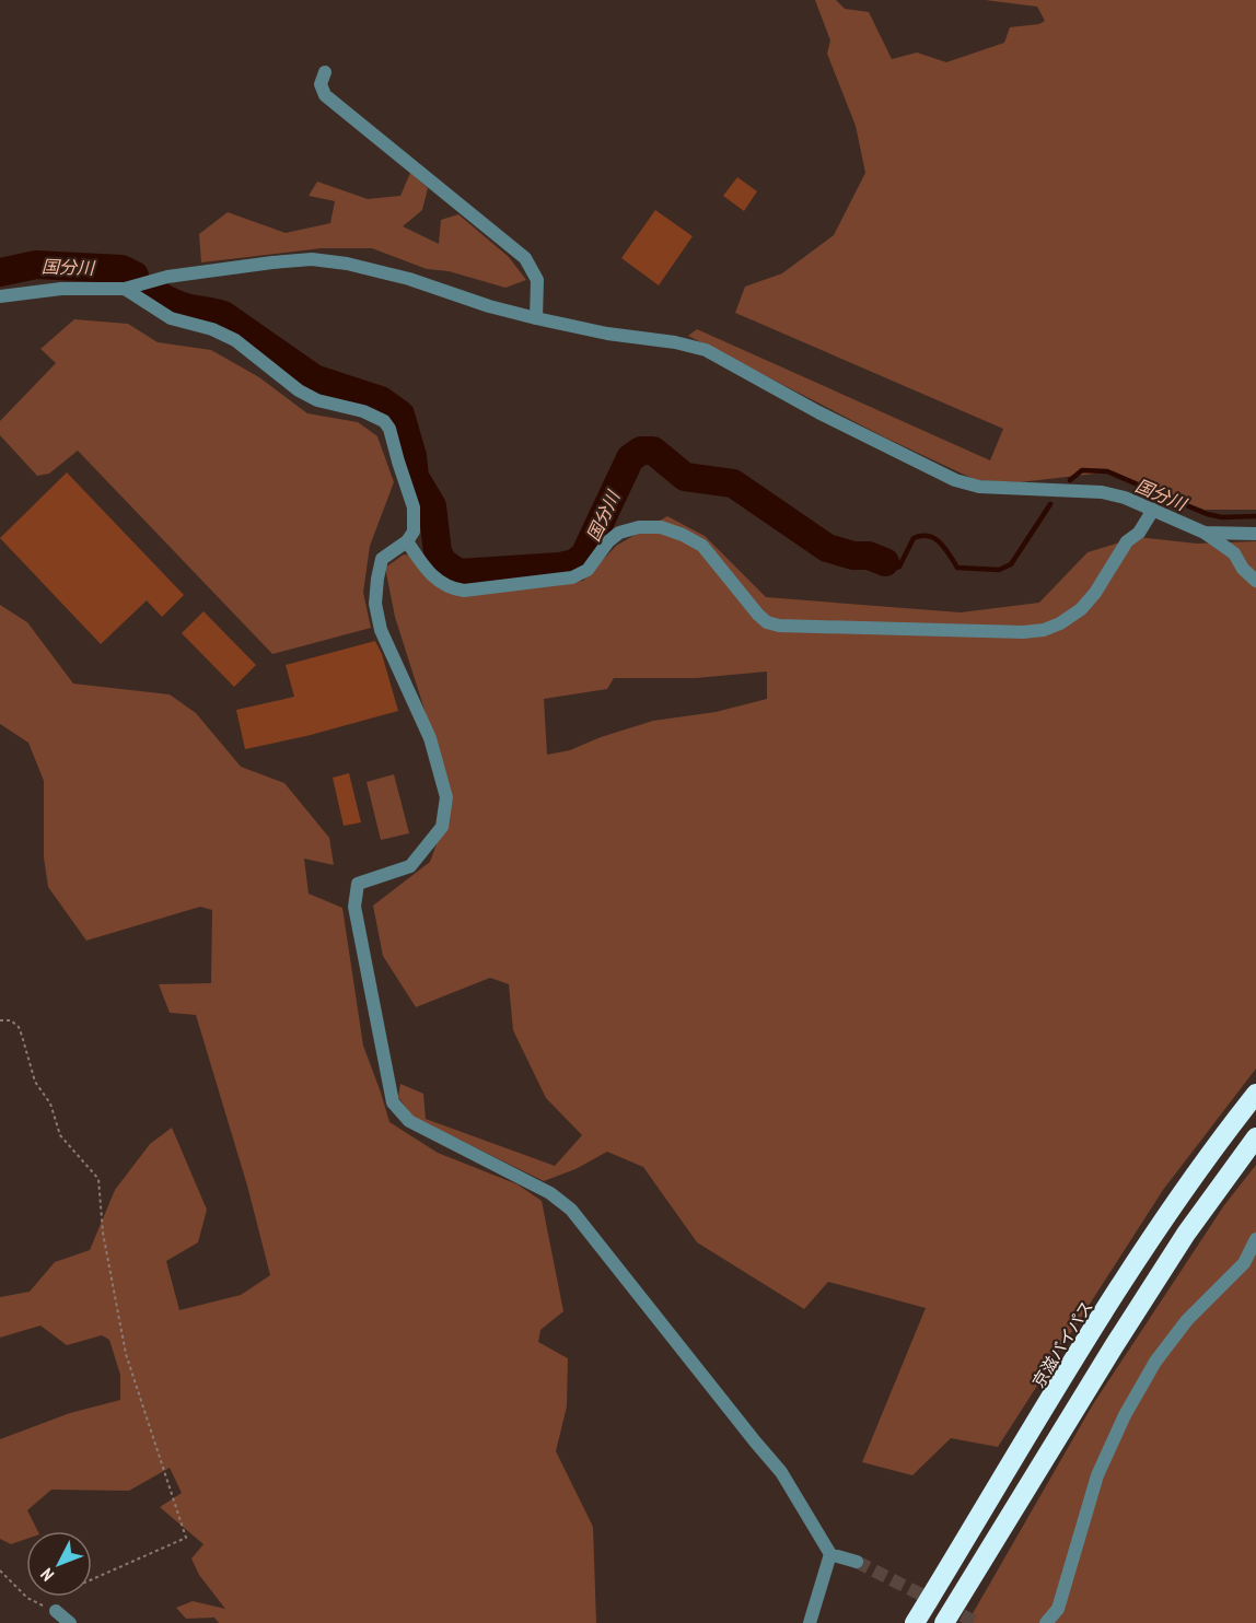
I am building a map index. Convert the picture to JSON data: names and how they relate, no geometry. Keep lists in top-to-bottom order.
{
  "streets": {
    "highway": ["京滋バイパス"]
  },
  "water": ["国分川"],
  "north": "bottom left"
}
